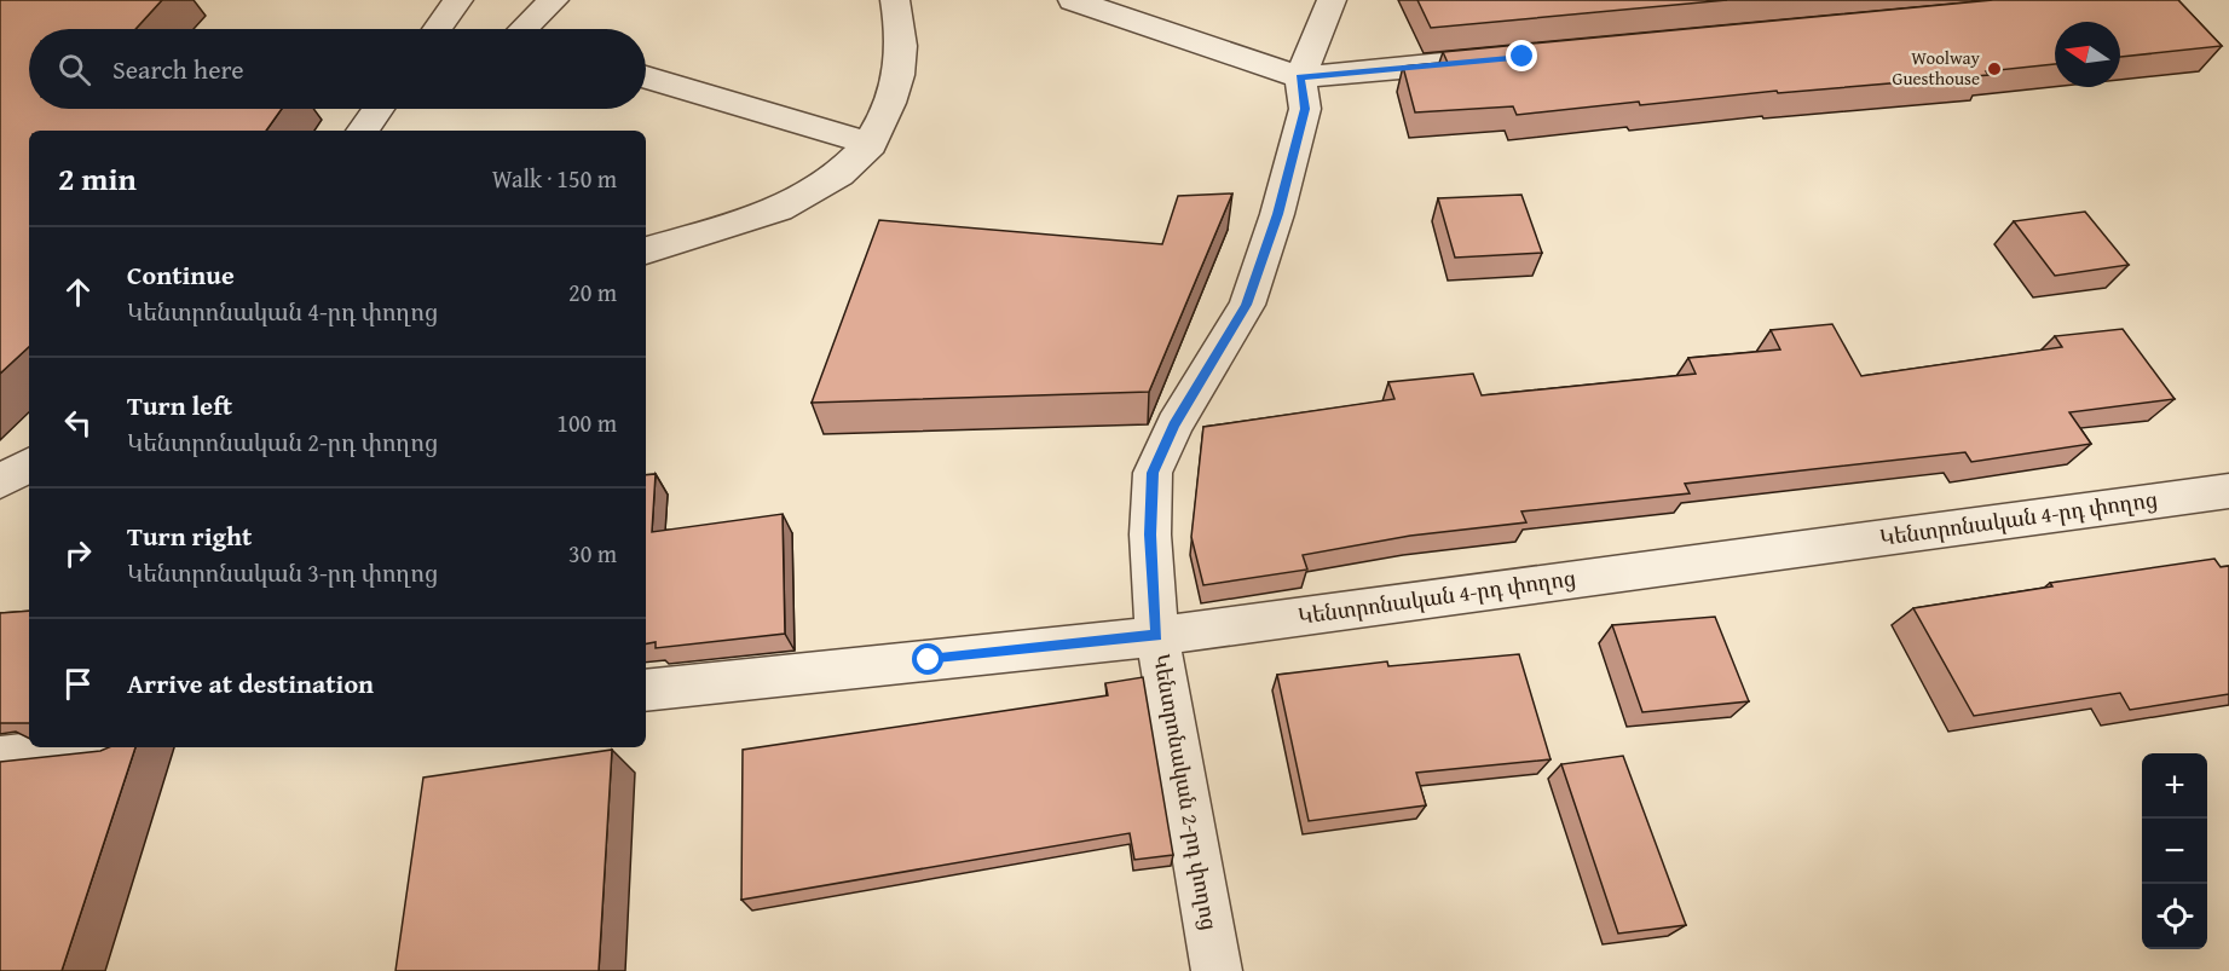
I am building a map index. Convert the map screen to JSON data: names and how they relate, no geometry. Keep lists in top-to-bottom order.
{
  "streets": {
    "street": ["Կենտրոնական 4-րդ փողոց", "Կենտրոնական 2-րդ փողոց"]
  },
  "crossings": [
    ["Կենտրոնական 4-րդ փողոց", "Կենտրոնական 2-րդ փողոց"]
  ],
  "places": ["Woolway Guesthouse"],
  "north": "left",
  "page": {
    "search": "Search here",
    "heading": ["2 min", "Walk · 150 m"],
    "list": [
      ["Continue", "Կենտրոնական 4-րդ փողոց", "20 m"],
      ["Turn left", "Կենտրոնական 2-րդ փողոց", "100 m"],
      ["Turn right", "Կենտրոնական 3-րդ փողոց", "30 m"],
      "Arrive at destination"
    ],
    "map_buttons": ["+", "−"]
  }
}
